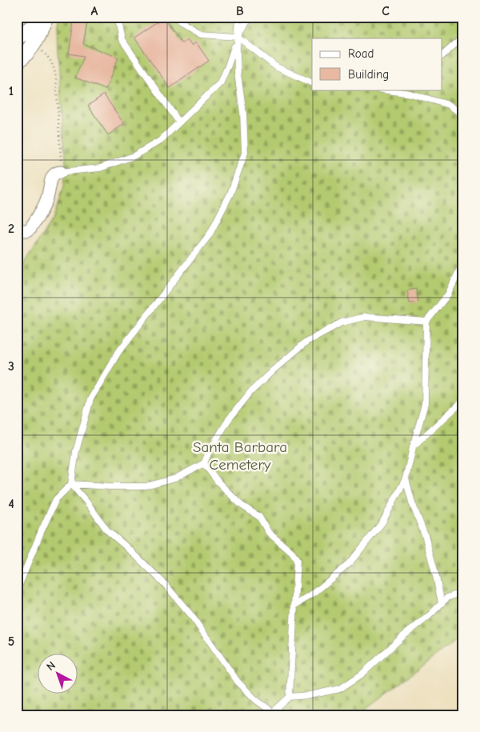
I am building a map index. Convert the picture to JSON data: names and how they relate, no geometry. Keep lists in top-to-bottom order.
{
  "parks": ["Santa Barbara Cemetery"],
  "legend": ["Road", "Building"],
  "north": "top left",
  "grid": {
    "columns": ["A", "B", "C"],
    "rows": [
      "1",
      "2",
      "3",
      "4",
      "5"
    ]
  }
}
